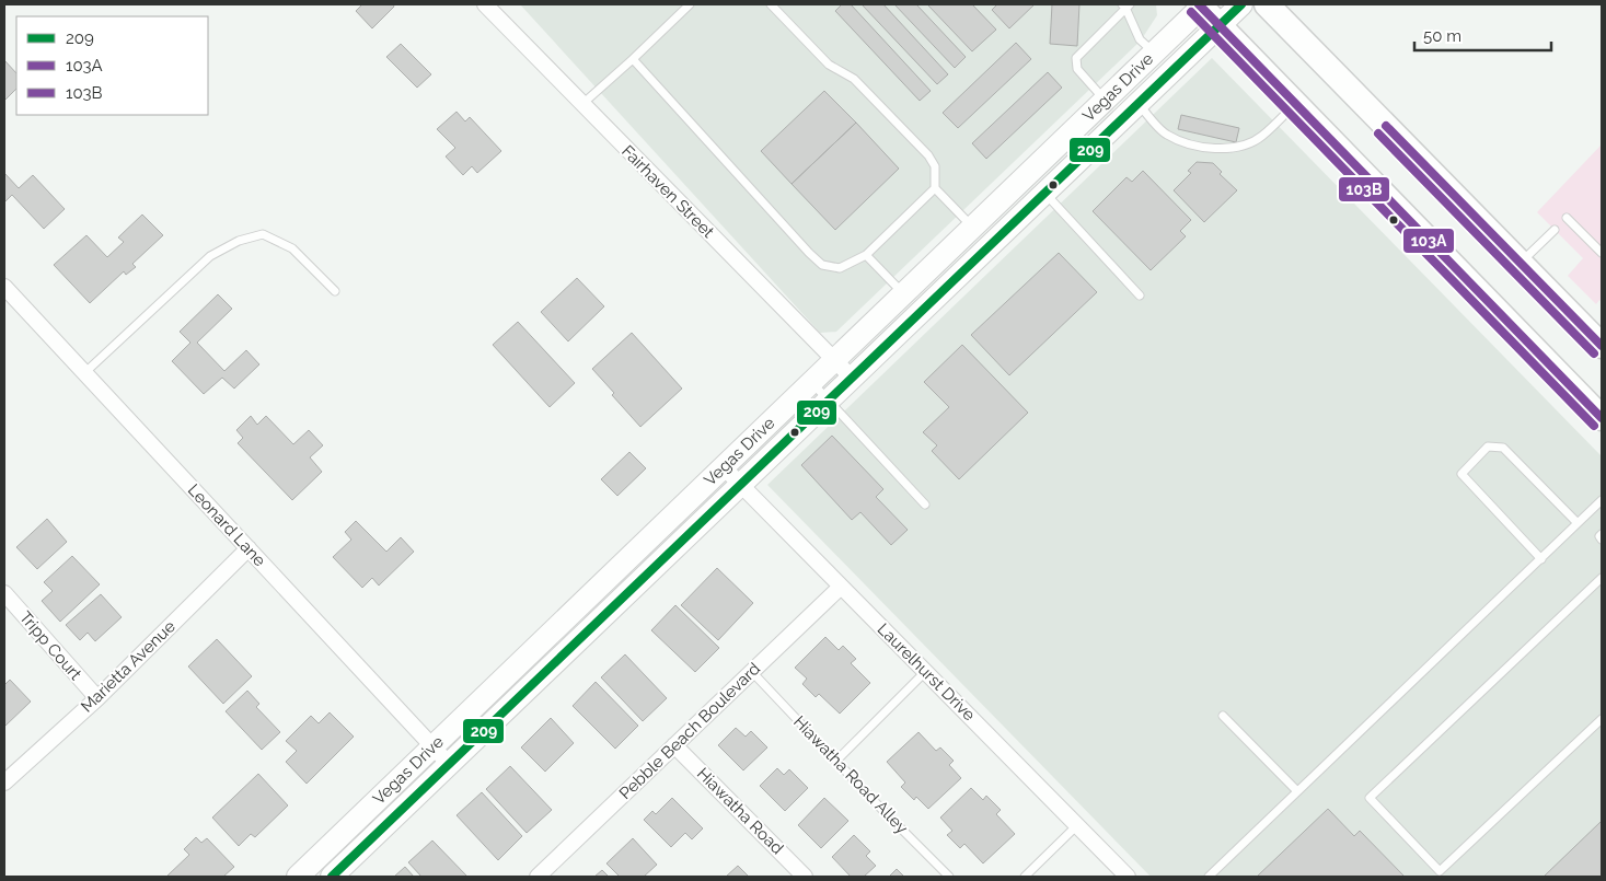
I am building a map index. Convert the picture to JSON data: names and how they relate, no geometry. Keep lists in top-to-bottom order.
{
  "streets": {
    "main road": ["Vegas Drive"],
    "street": [
      "Fairhaven Street",
      "Leonard Lane",
      "Tripp Court",
      "Marietta Avenue",
      "Laurelhurst Drive",
      "Pebble Beach Boulevard",
      "Hiawatha Road"
    ],
    "lane": ["Hiawatha Road Alley"]
  },
  "crossings": [
    ["Vegas Drive", "Fairhaven Street"],
    ["Vegas Drive", "Leonard Lane"],
    ["Vegas Drive", "Laurelhurst Drive"],
    ["Leonard Lane", "Marietta Avenue"],
    ["Tripp Court", "Marietta Avenue"],
    ["Laurelhurst Drive", "Pebble Beach Boulevard"],
    ["Pebble Beach Boulevard", "Hiawatha Road Alley"],
    ["Pebble Beach Boulevard", "Hiawatha Road"]
  ],
  "lines": ["transit line 209", "transit line 103A", "transit line 103B"],
  "legend": ["209", "103A", "103B"],
  "scale_bar": "50 m"
}
